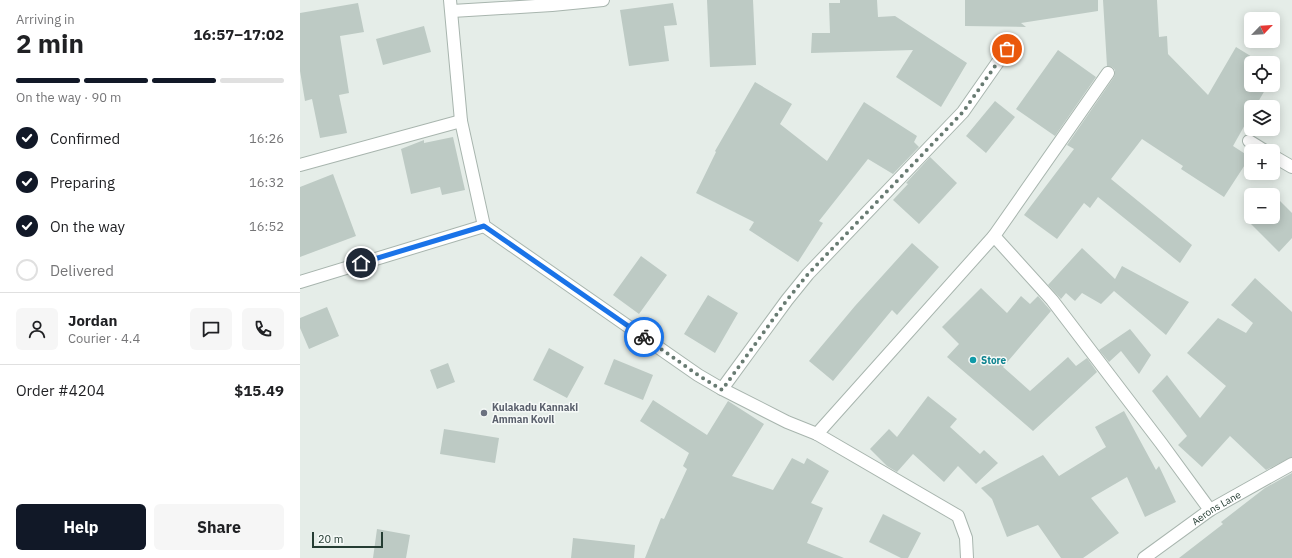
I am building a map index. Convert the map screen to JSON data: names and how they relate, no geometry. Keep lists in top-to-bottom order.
{
  "streets": {
    "street": ["Aerons Lane"]
  },
  "places": ["Store", "Kulakadu Kannaki Amman Kovil"],
  "scale_bar": "20 m",
  "north": "top right",
  "page": {
    "heading": ["2 min", "Arriving in", "16:57–17:02"],
    "panel": [
      "Jordan",
      "Courier · 4.4",
      "Order #4204",
      "$15.49"
    ],
    "map_buttons": ["+", "−"],
    "bar": "On the way · 90 m",
    "list": [
      ["Confirmed", "16:26"],
      ["Preparing", "16:32"],
      ["On the way", "16:52"],
      "Delivered"
    ],
    "buttons": ["Help", "Share"],
    "scale": "20 m"
  }
}
